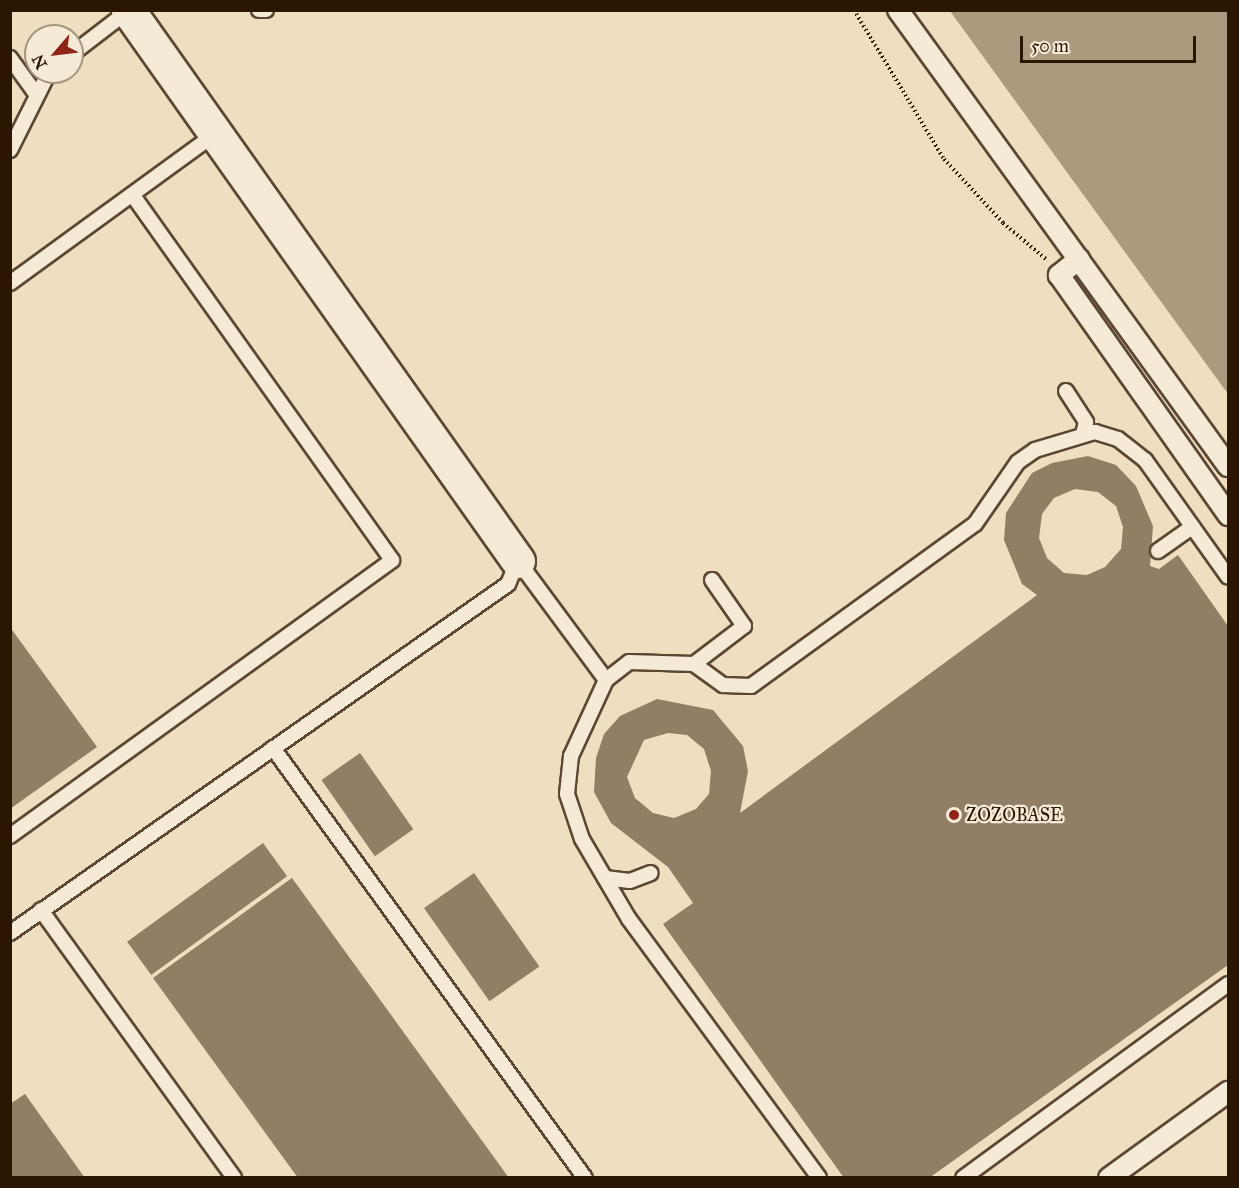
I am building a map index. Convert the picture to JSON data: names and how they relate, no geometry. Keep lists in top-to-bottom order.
{
  "places": ["ZOZOBASE"],
  "scale_bar": "50 m",
  "north": "bottom left"
}
